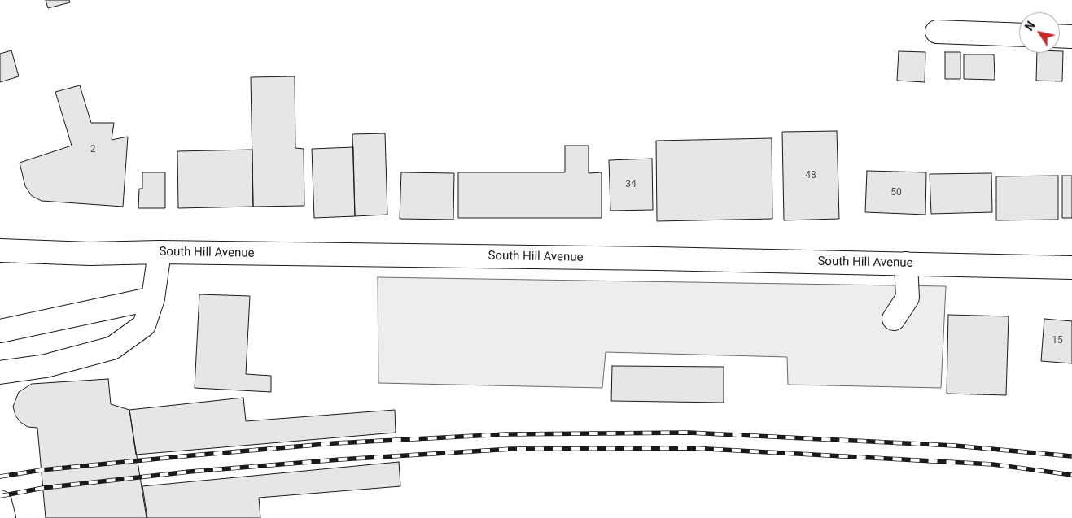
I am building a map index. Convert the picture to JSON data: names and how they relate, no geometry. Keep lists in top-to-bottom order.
{
  "streets": {
    "street": ["South Hill Avenue"]
  },
  "house_numbers": [
    "2",
    "48",
    "34",
    "50",
    "15"
  ],
  "north": "top left"
}
